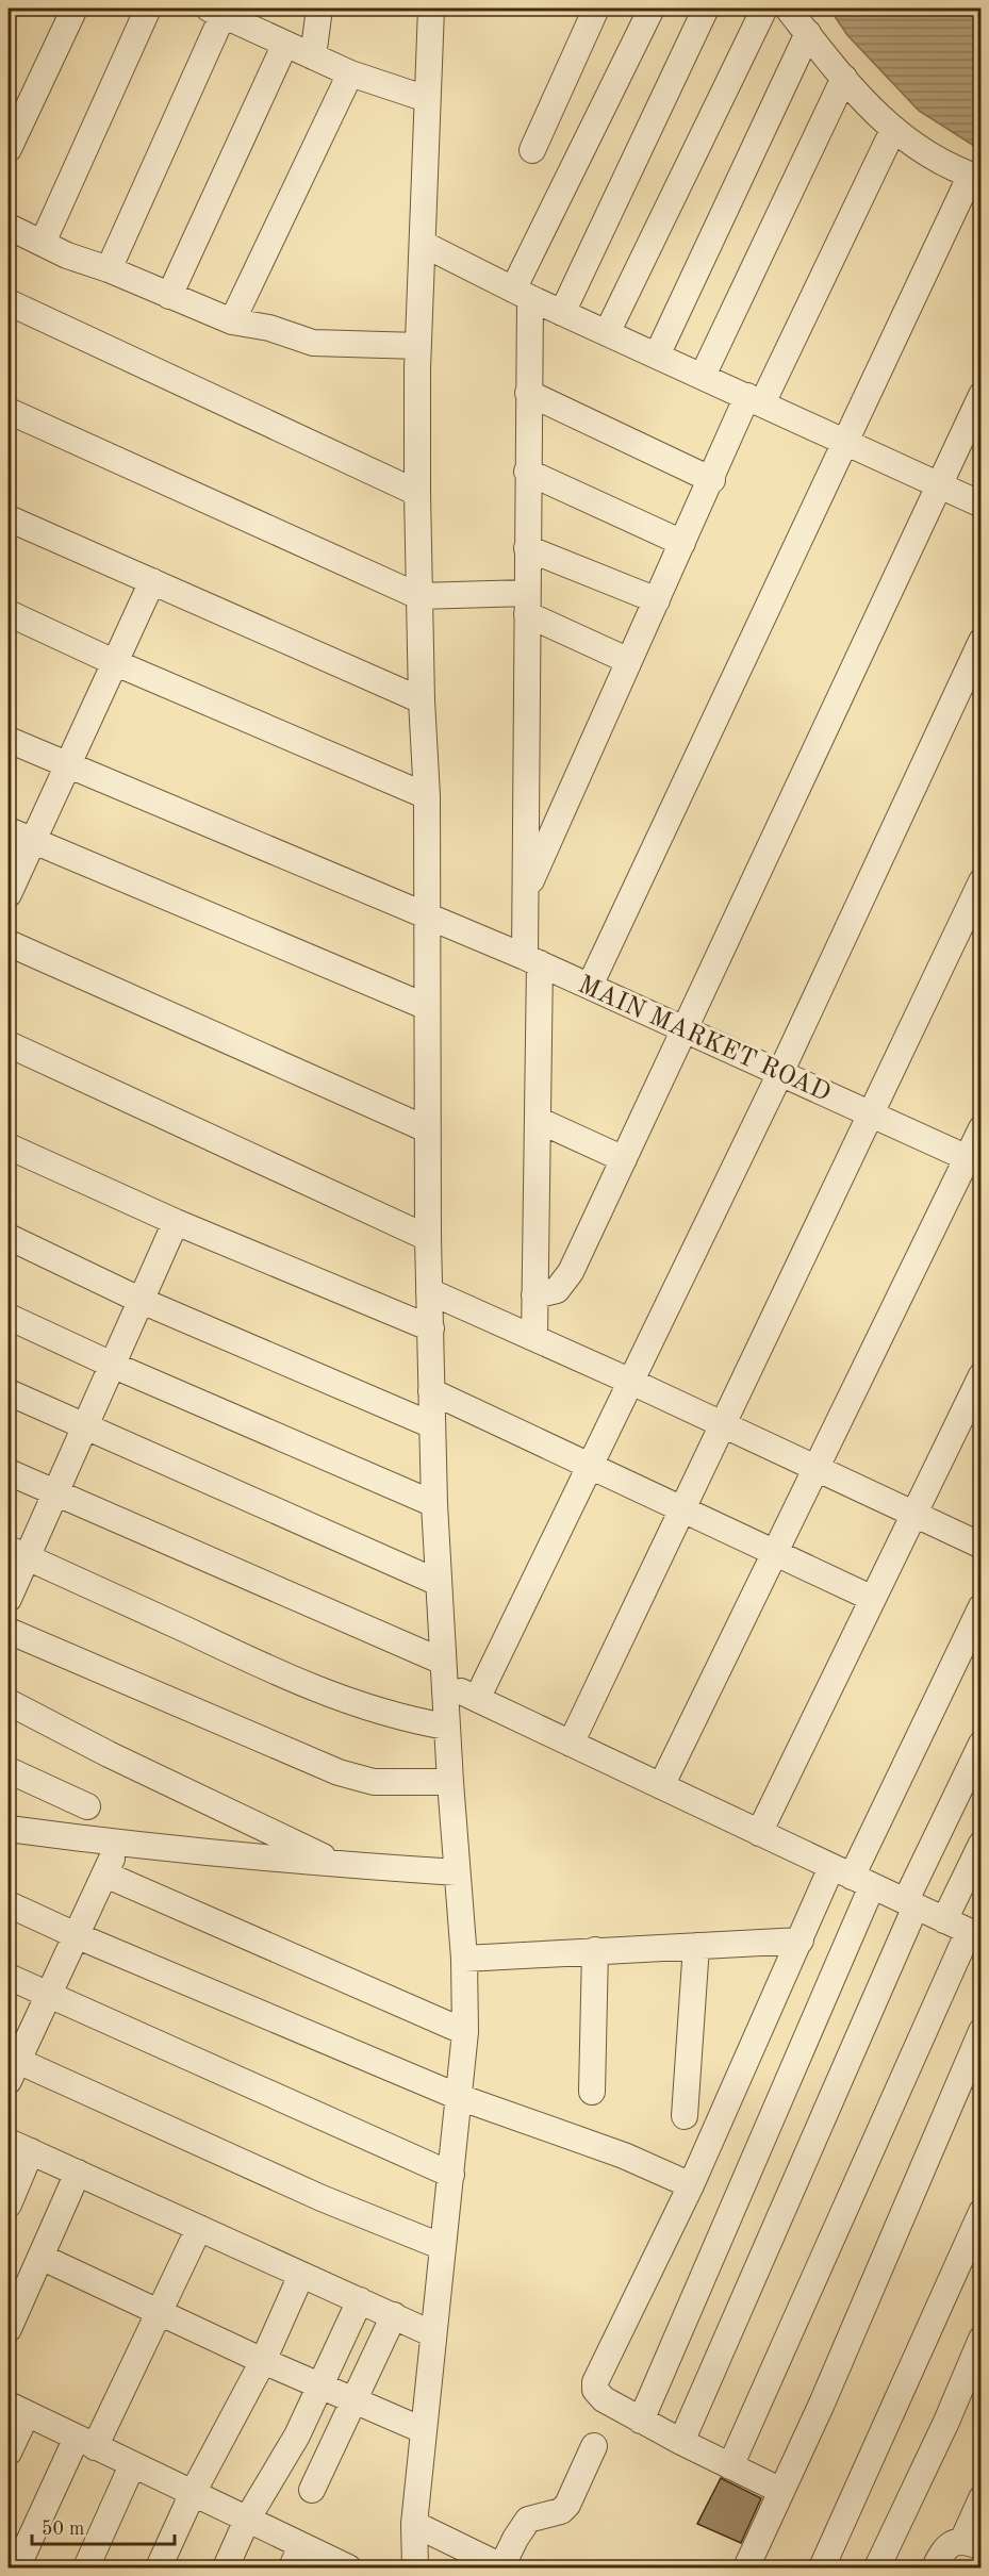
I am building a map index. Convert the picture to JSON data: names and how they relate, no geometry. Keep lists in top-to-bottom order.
{
  "streets": {
    "street": ["MAIN MARKET ROAD"]
  },
  "scale_bar": "50 m"
}
